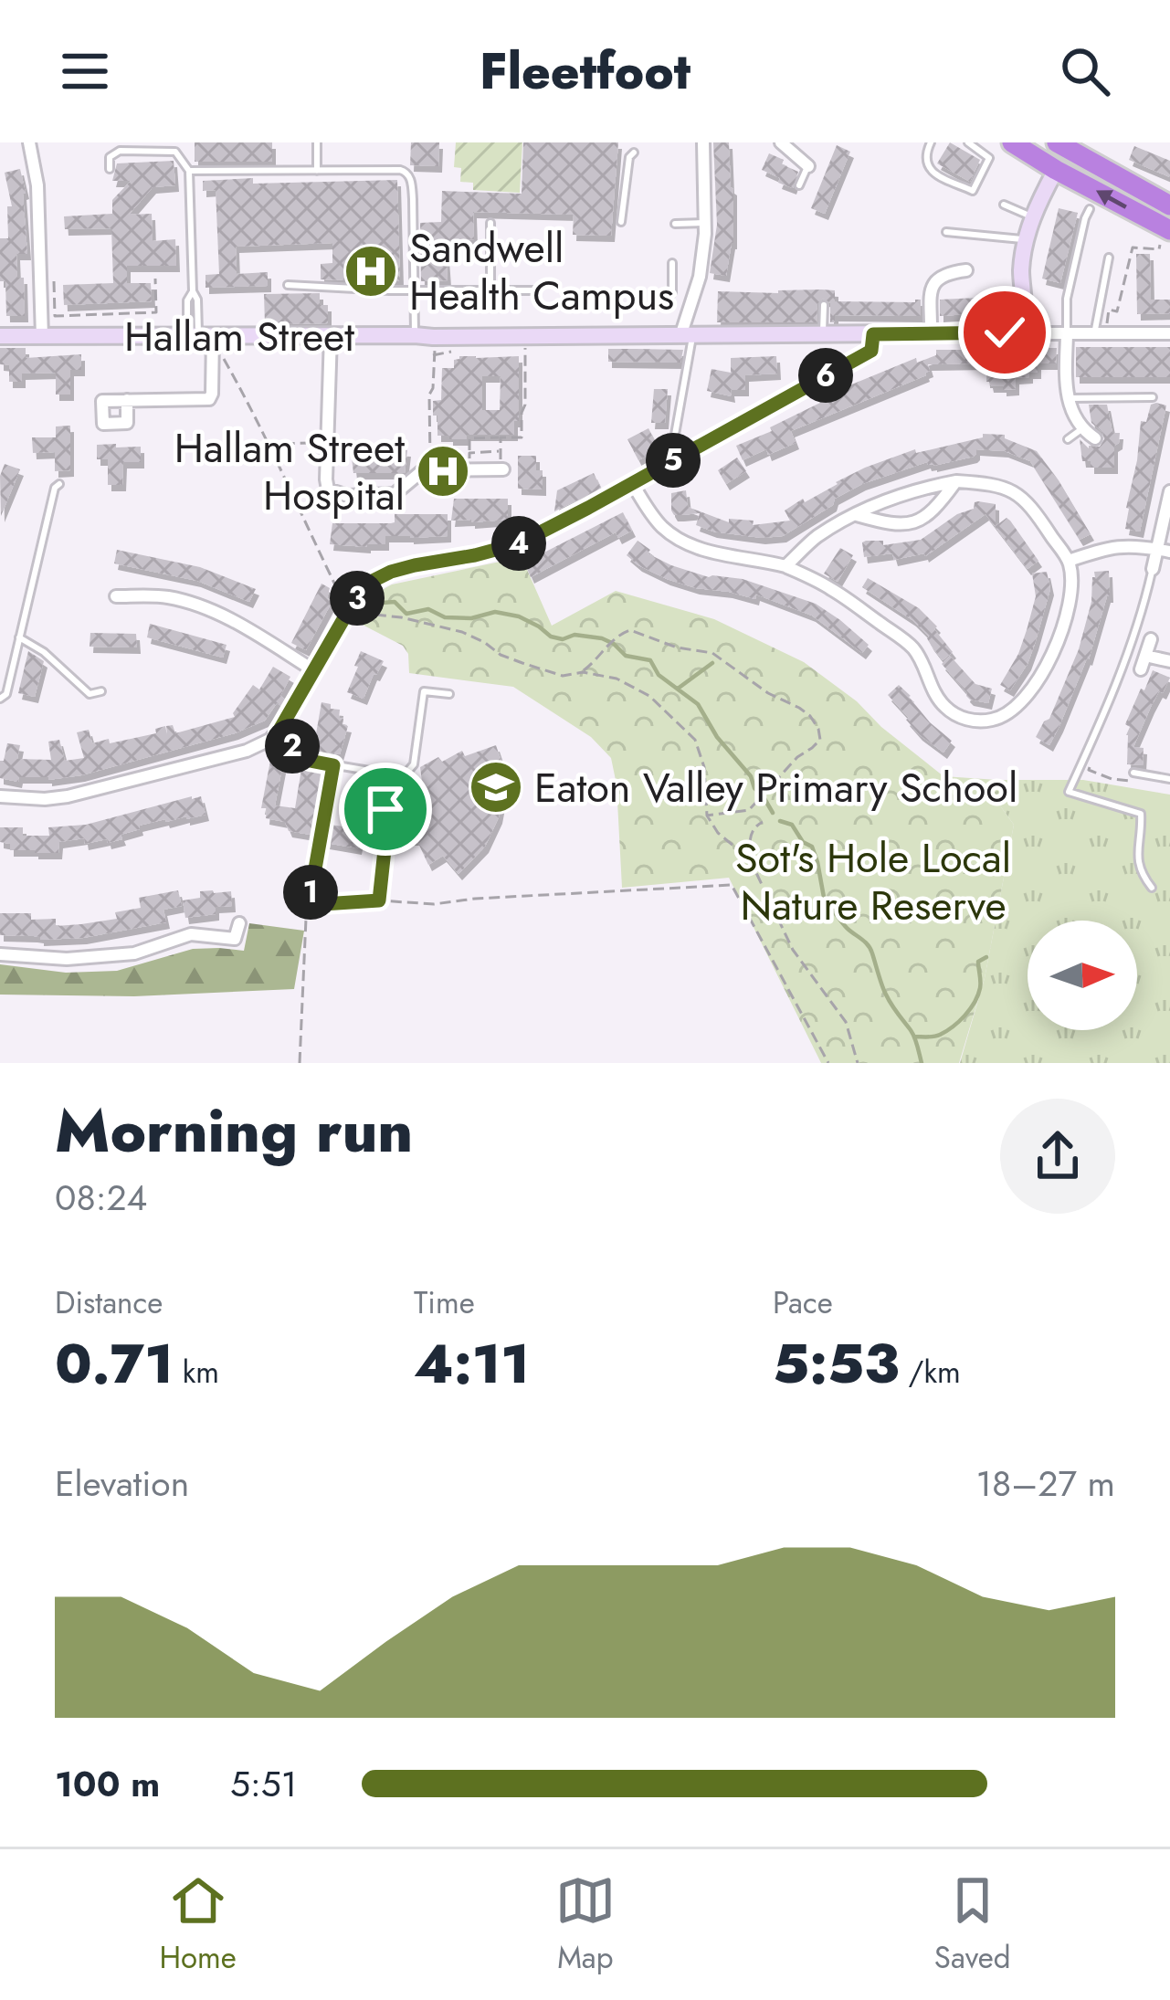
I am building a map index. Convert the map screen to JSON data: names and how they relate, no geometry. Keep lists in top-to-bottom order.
{
  "streets": {
    "street": ["Hallam Street"]
  },
  "parks": ["Sot's Hole Local Nature Reserve"],
  "places": {
    "hospital": ["Sandwell Health Campus", "Hallam Street Hospital"],
    "school or university": ["Eaton Valley Primary School"]
  },
  "north": "right",
  "page": {
    "header": "Fleetfoot",
    "pins": [
      "6",
      "5",
      "4",
      "3",
      "2",
      "1"
    ],
    "heading": ["Morning run", "08:24"],
    "stats": [
      ["Distance", "0.71 km"],
      ["Time", "4:11"],
      ["Pace", "5:53 /km"]
    ],
    "chart": ["Elevation", "18–27 m"],
    "list": [
      {
        "name": "100 m",
        "note": "5:51"
      }
    ],
    "tabs": ["Home", "Map", "Saved"]
  }
}
